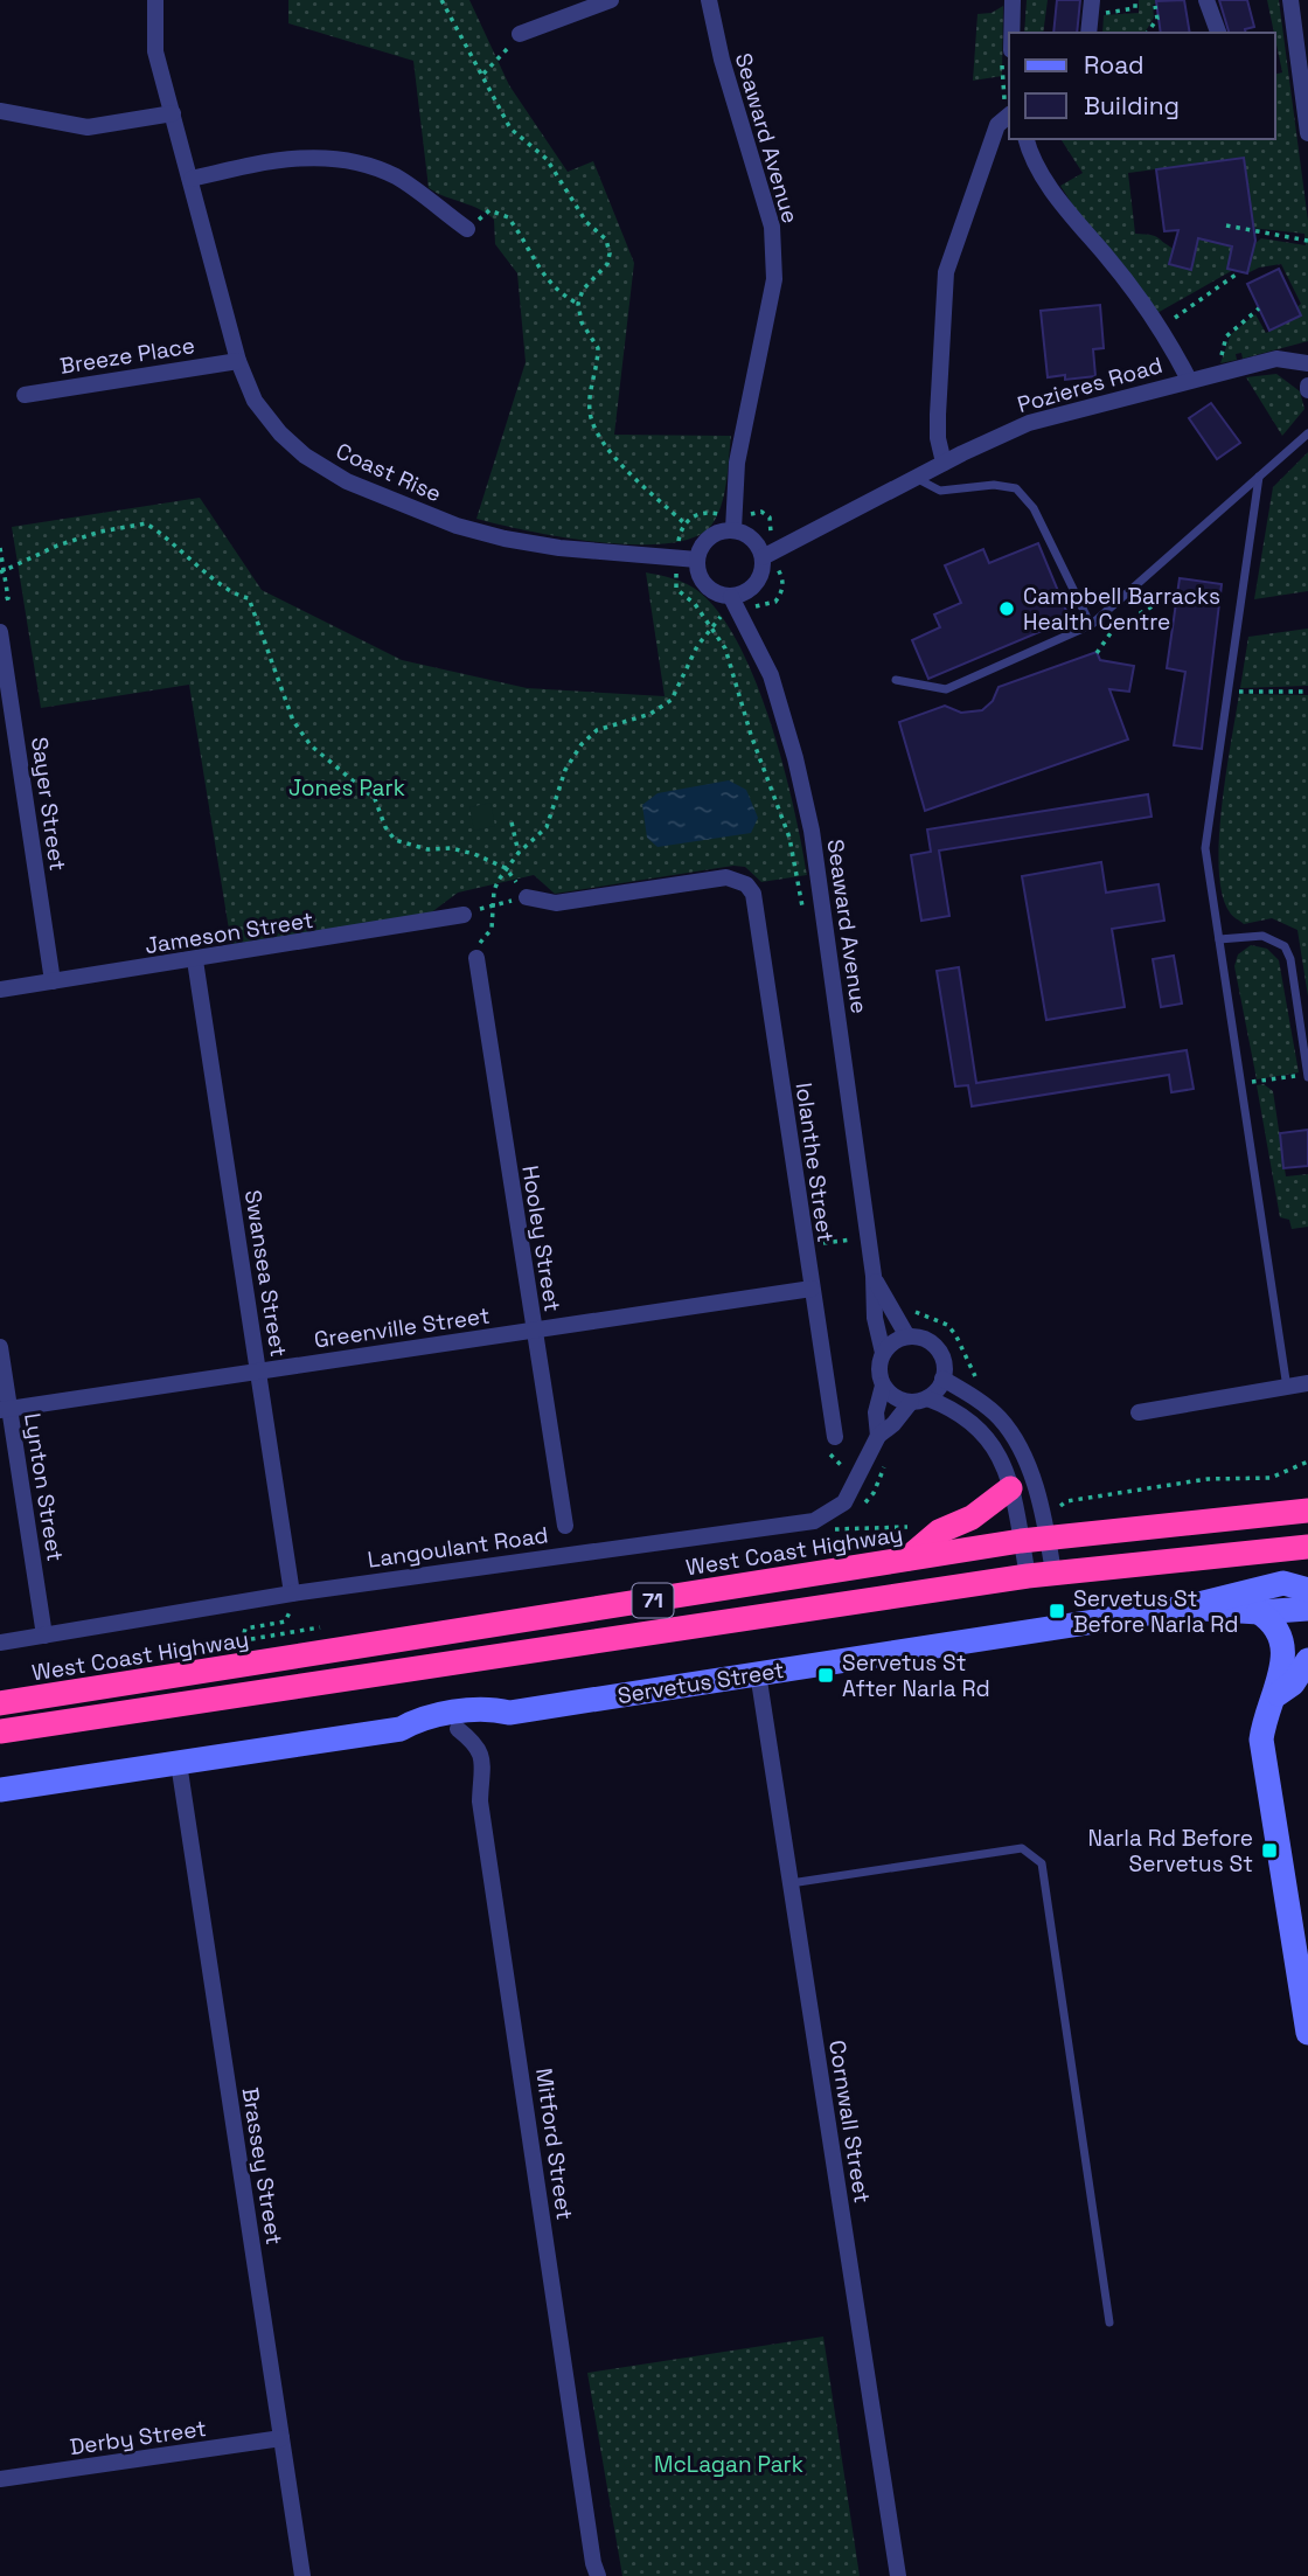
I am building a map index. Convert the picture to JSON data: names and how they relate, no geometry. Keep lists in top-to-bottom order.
{
  "streets": {
    "highway": ["West Coast Highway", "71"],
    "street": [
      "Seaward Avenue",
      "Breeze Place",
      "Pozieres Road",
      "Coast Rise",
      "Sayer Street",
      "Jameson Street",
      "Iolanthe Street",
      "Hooley Street",
      "Swansea Street",
      "Greenville Street",
      "Lynton Street",
      "Langoulant Road",
      "Servetus Street",
      "Cornwall Street",
      "Mitford Street",
      "Brassey Street",
      "Derby Street"
    ]
  },
  "crossings": [
    ["Seaward Avenue", "Pozieres Road"],
    ["Seaward Avenue", "Coast Rise"],
    ["Seaward Avenue", "Langoulant Road"],
    ["Breeze Place", "Coast Rise"],
    ["Pozieres Road", "Coast Rise"],
    ["Sayer Street", "Jameson Street"],
    ["Jameson Street", "Swansea Street"],
    ["Iolanthe Street", "Greenville Street"],
    ["Hooley Street", "Greenville Street"],
    ["Swansea Street", "Greenville Street"],
    ["Swansea Street", "Langoulant Road"],
    ["Greenville Street", "Lynton Street"],
    ["Lynton Street", "Langoulant Road"],
    ["Servetus Street", "Cornwall Street"],
    ["Servetus Street", "Mitford Street"],
    ["Servetus Street", "Brassey Street"],
    ["Brassey Street", "Derby Street"]
  ],
  "parks": ["Jones Park", "McLagan Park"],
  "places": {
    "other": ["Campbell Barracks Health Centre"],
    "transit": ["Servetus St Before Narla Rd", "Servetus St After Narla Rd", "Narla Rd Before Servetus St"]
  },
  "legend": ["Road", "Building"]
}
